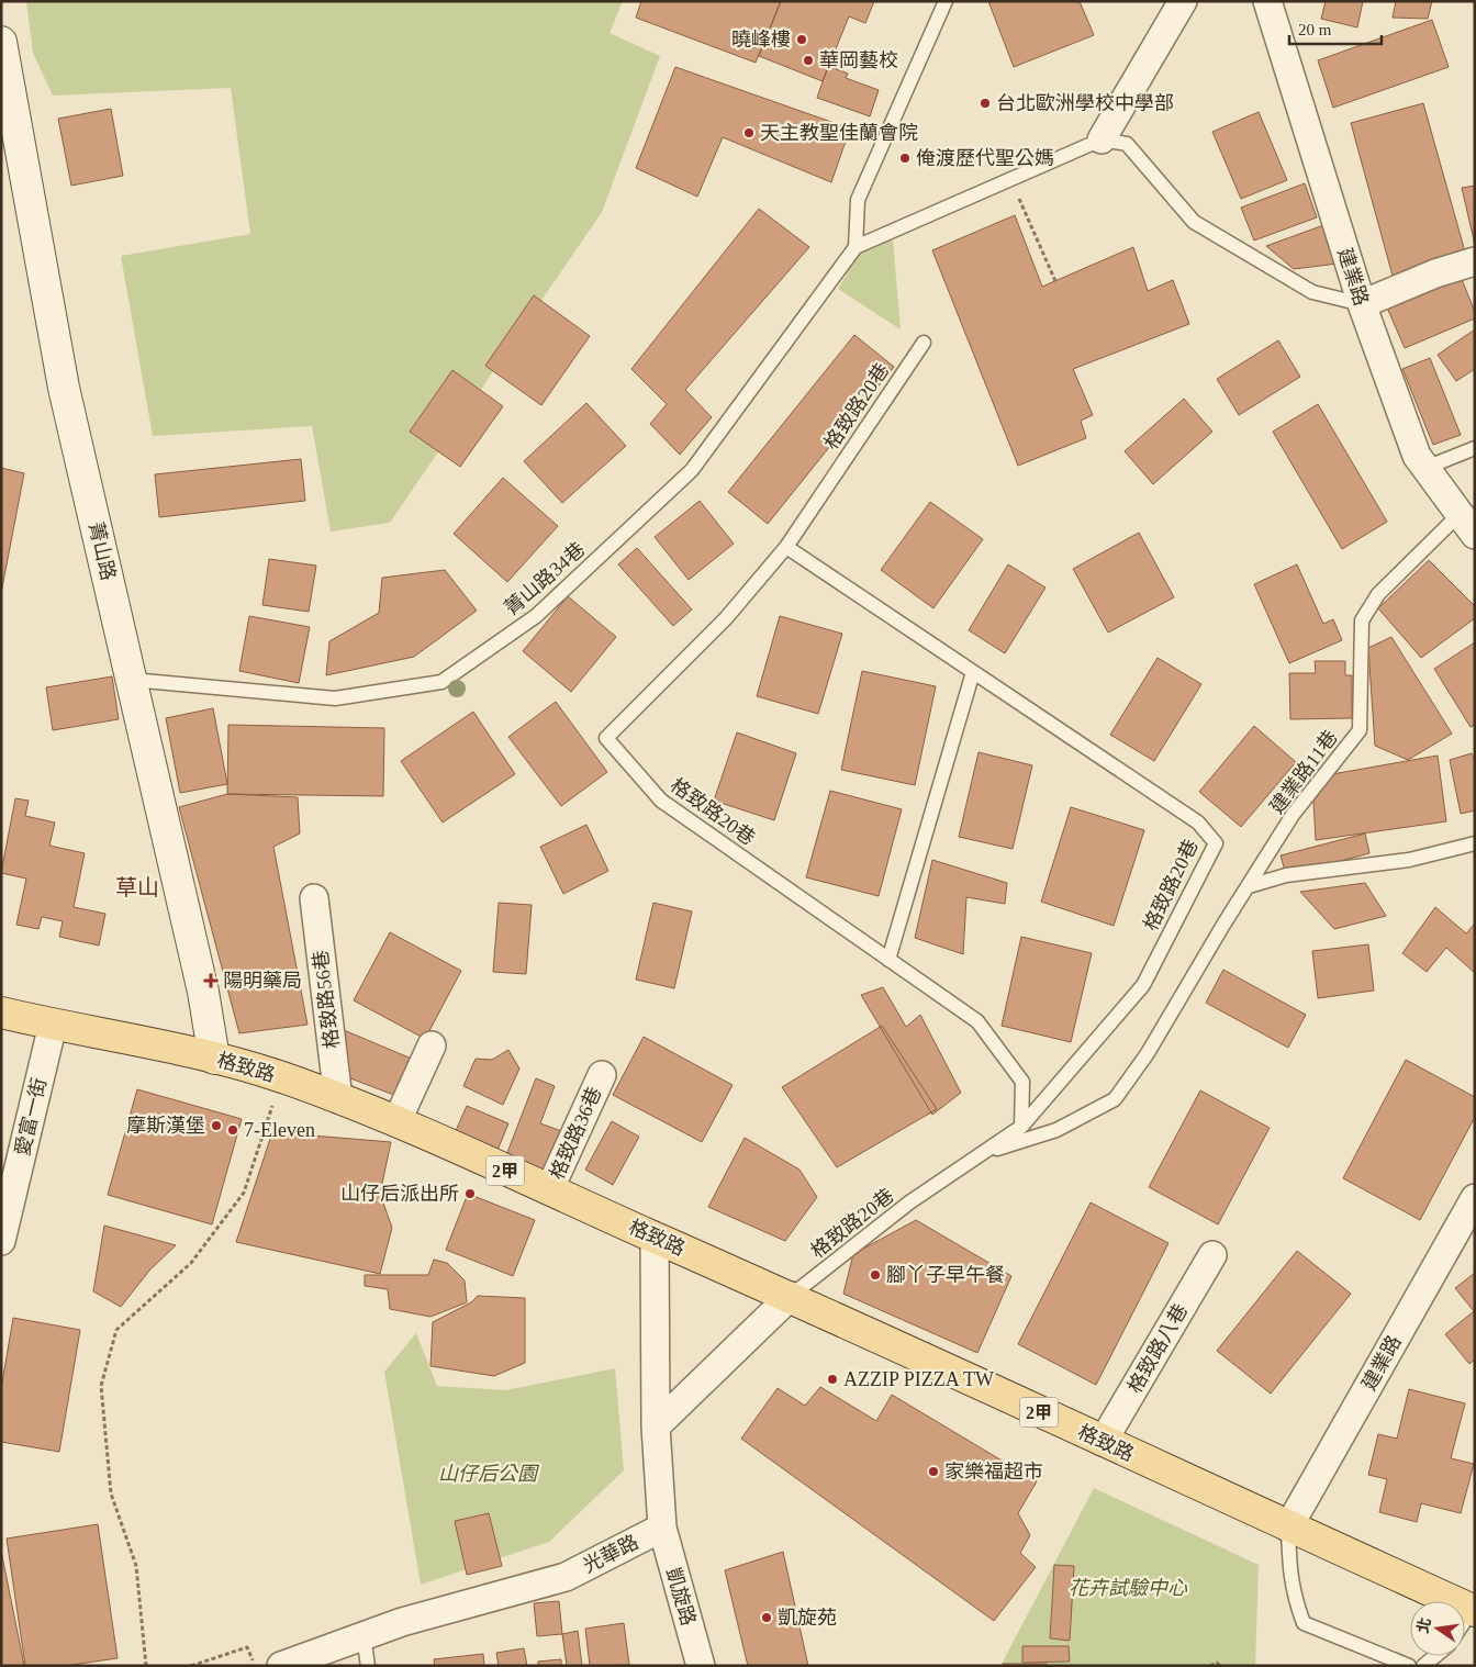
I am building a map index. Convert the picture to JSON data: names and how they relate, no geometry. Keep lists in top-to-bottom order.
{
  "streets": {
    "main road": ["格致路", "2甲"],
    "street": [
      "建業路",
      "菁山路",
      "格致路56巷",
      "愛富一街",
      "格致路36巷",
      "格致路八巷",
      "光華路",
      "凱旋路"
    ],
    "lane": ["格致路20巷", "菁山路34巷", "建業路11巷"]
  },
  "crossings": [
    ["建業路", "建業路11巷"],
    ["建業路", "格致路"],
    ["建業路", "2甲"],
    ["格致路20巷", "建業路11巷"],
    ["格致路20巷", "格致路"],
    ["菁山路", "菁山路34巷"],
    ["菁山路", "格致路"],
    ["格致路56巷", "格致路"],
    ["格致路", "愛富一街"],
    ["格致路", "格致路36巷"],
    ["格致路", "2甲"],
    ["格致路", "格致路八巷"],
    ["格致路", "光華路"],
    ["光華路", "凱旋路"]
  ],
  "districts": ["草山"],
  "parks": ["山仔后公園", "花卉試驗中心"],
  "places": {
    "other": [
      "曉峰樓",
      "華岡藝校",
      "台北歐洲學校中學部",
      "天主教聖佳蘭會院",
      "俺渡歷代聖公媽",
      "摩斯漢堡",
      "7-Eleven",
      "山仔后派出所",
      "腳丫子早午餐",
      "AZZIP PIZZA TW",
      "家樂福超市",
      "凱旋苑"
    ],
    "health": ["陽明藥局"]
  },
  "scale_bar": "20 m",
  "north": "left"
}
